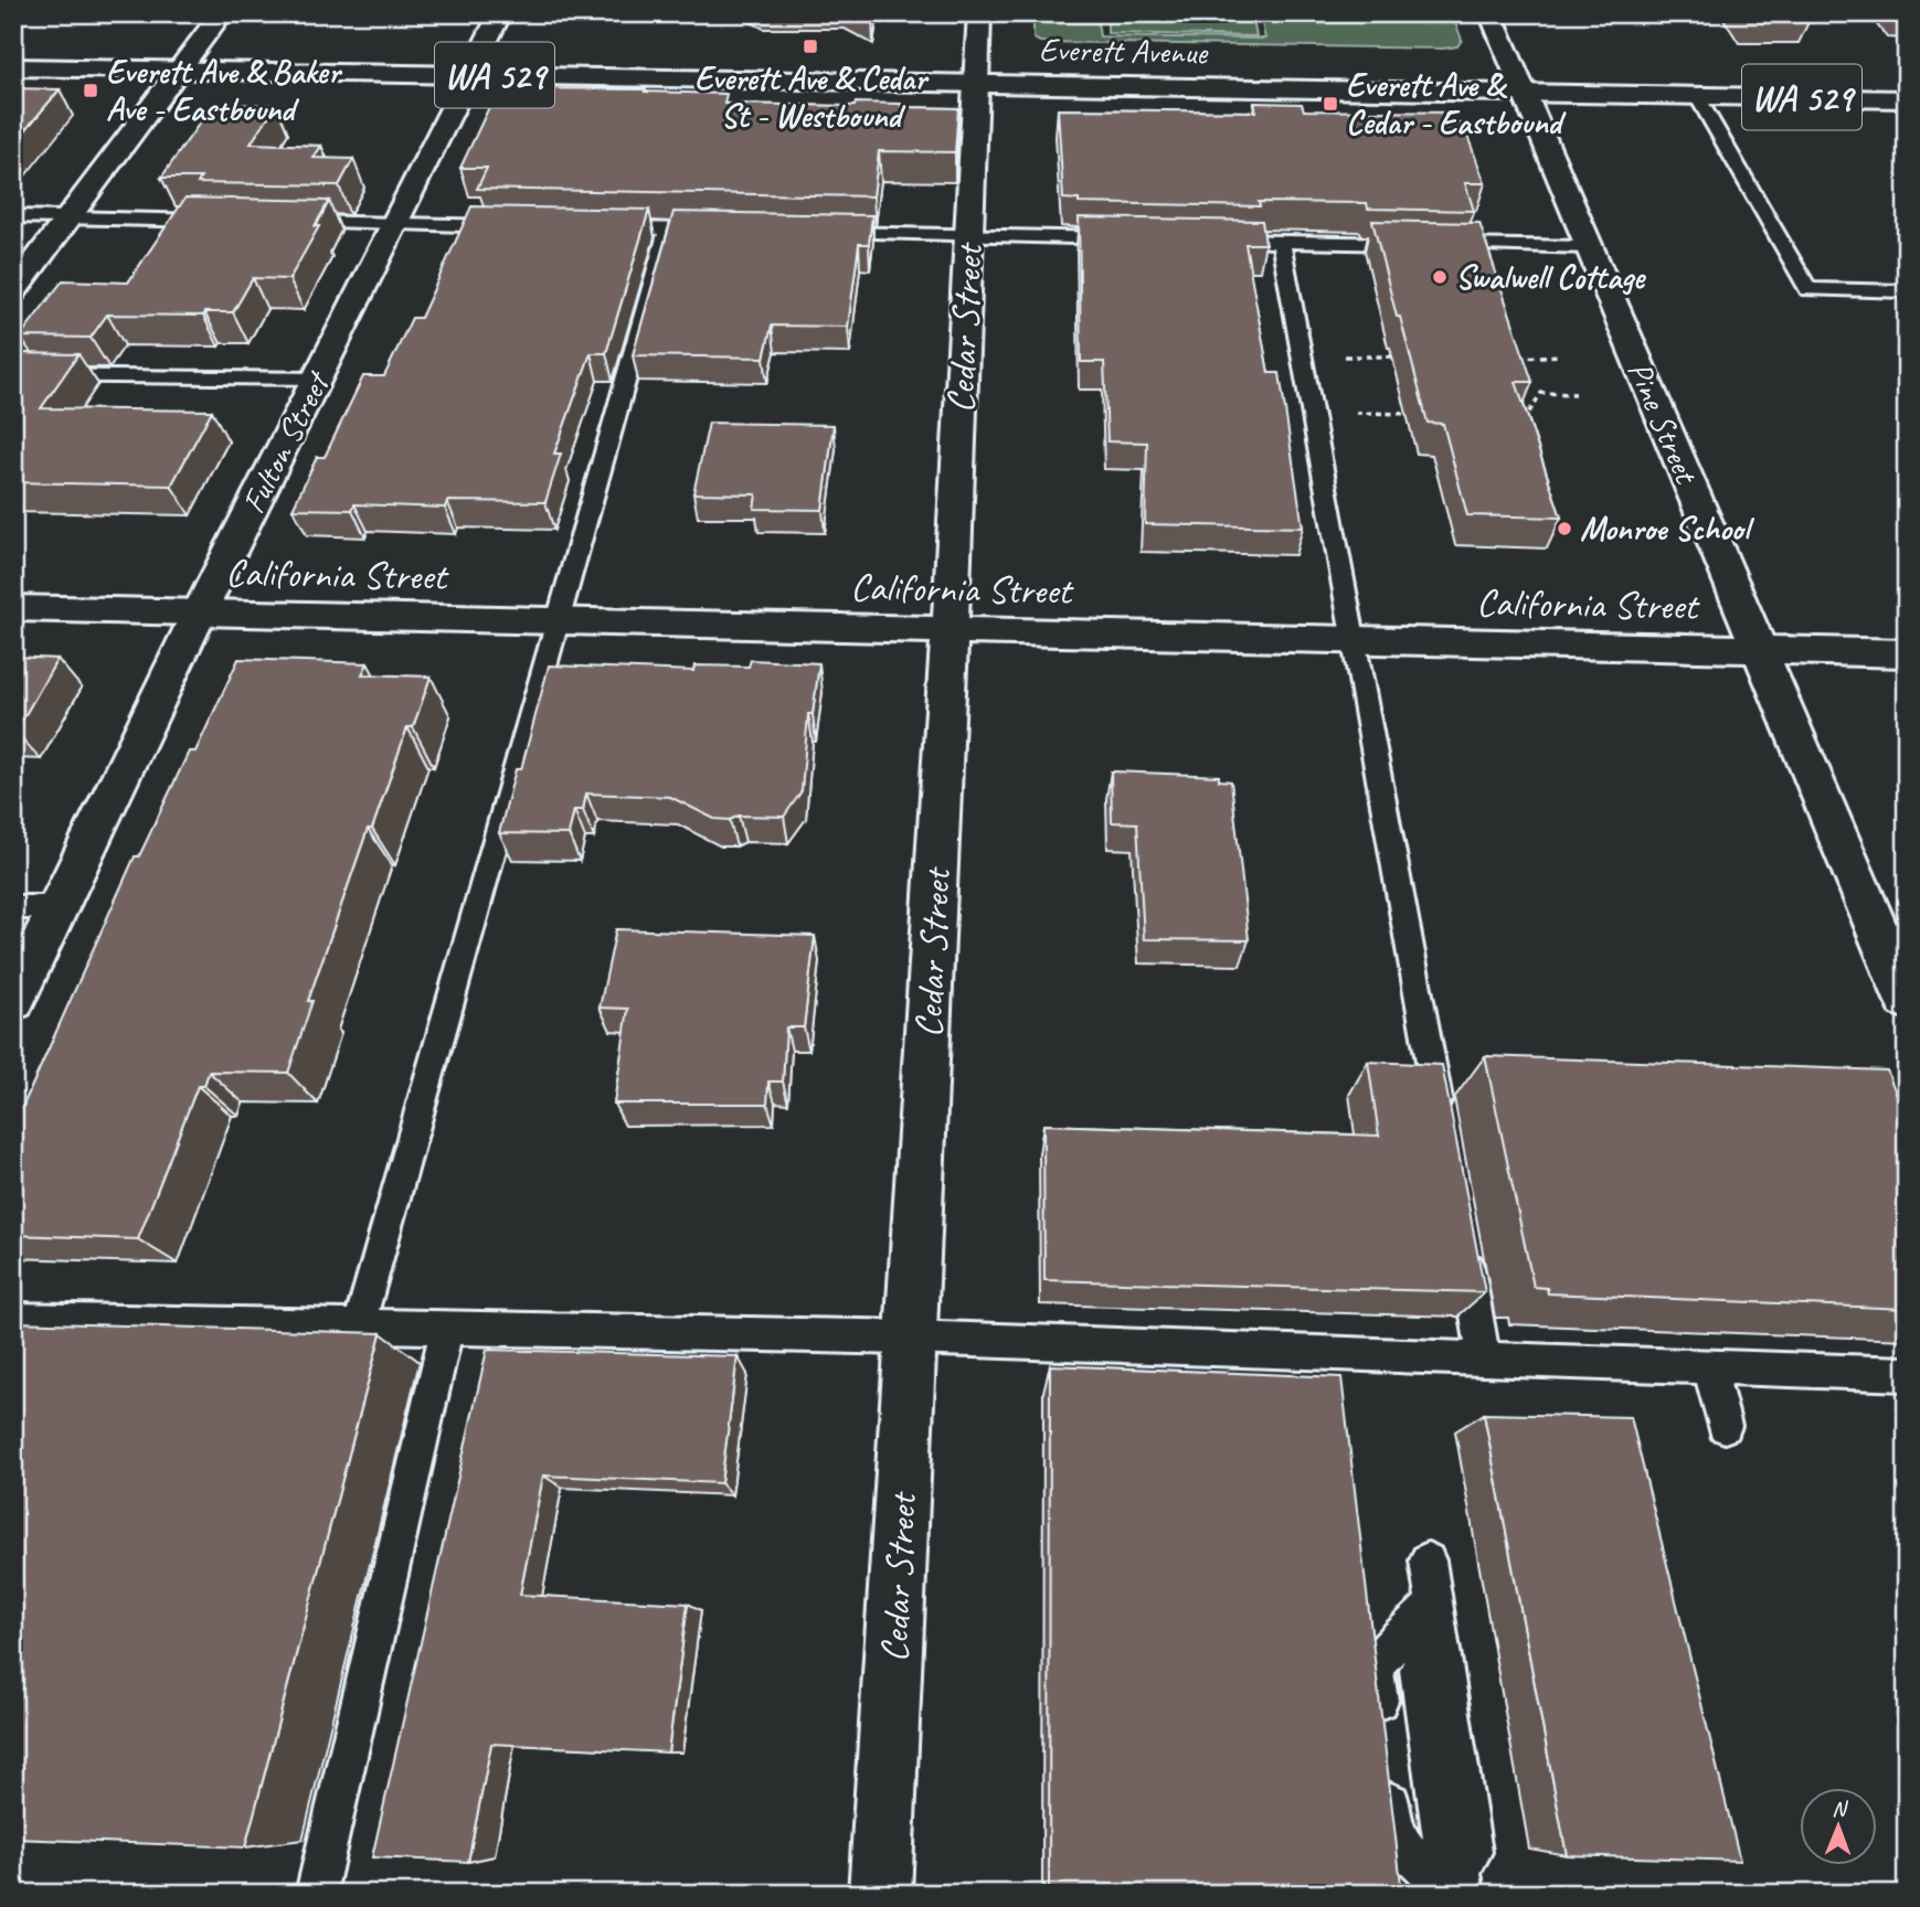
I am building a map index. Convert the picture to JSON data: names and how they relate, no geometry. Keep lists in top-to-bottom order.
{
  "streets": {
    "street": [
      "Everett Avenue",
      "WA 529",
      "Cedar Street",
      "Pine Street",
      "Fulton Street",
      "California Street"
    ]
  },
  "crossings": [
    ["Everett Avenue", "Cedar Street"],
    ["Everett Avenue", "Pine Street"],
    ["Everett Avenue", "Fulton Street"],
    ["Cedar Street", "California Street"],
    ["Pine Street", "California Street"],
    ["Fulton Street", "California Street"]
  ],
  "places": {
    "transit": ["Everett Ave & Cedar St - Westbound", "Everett Ave & Baker Ave - Eastbound", "Everett Ave & Cedar - Eastbound"],
    "other": ["Swalwell Cottage", "Monroe School"]
  },
  "north": "top"
}
